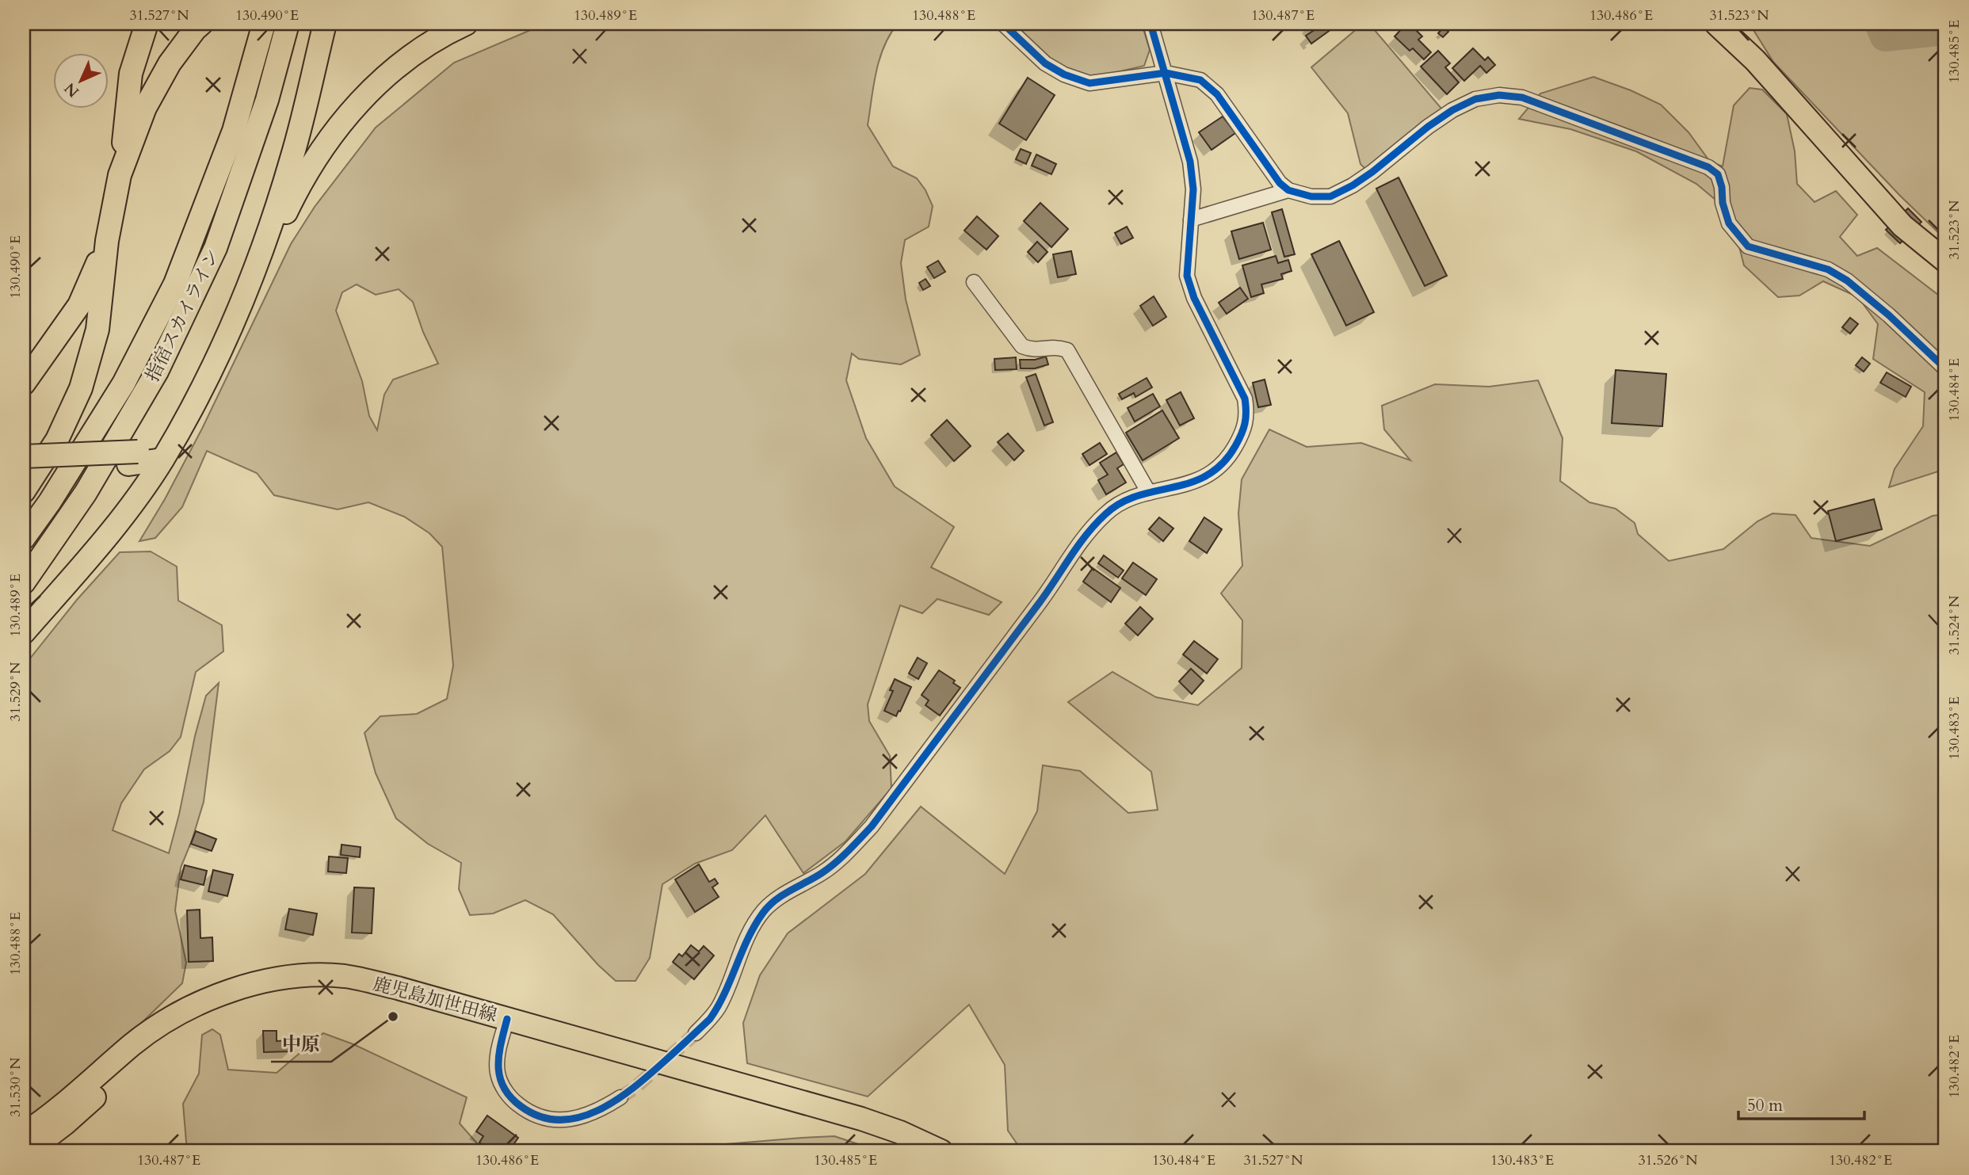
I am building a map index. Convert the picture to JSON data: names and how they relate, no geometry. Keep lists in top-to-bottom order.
{
  "streets": {
    "main road": ["指宿スカイライン", "鹿児島加世田線"]
  },
  "places": ["中原"],
  "scale_bar": "50 m",
  "north": "bottom left",
  "coordinates": [
    "31.527°N",
    "130.490°E",
    "130.489°E",
    "130.488°E",
    "130.487°E",
    "130.486°E",
    "31.523°N",
    "130.485°E",
    "130.484°E",
    "31.524°N",
    "31.529°N",
    "130.483°E",
    "130.482°E",
    "31.530°N",
    "31.526°N"
  ]
}
